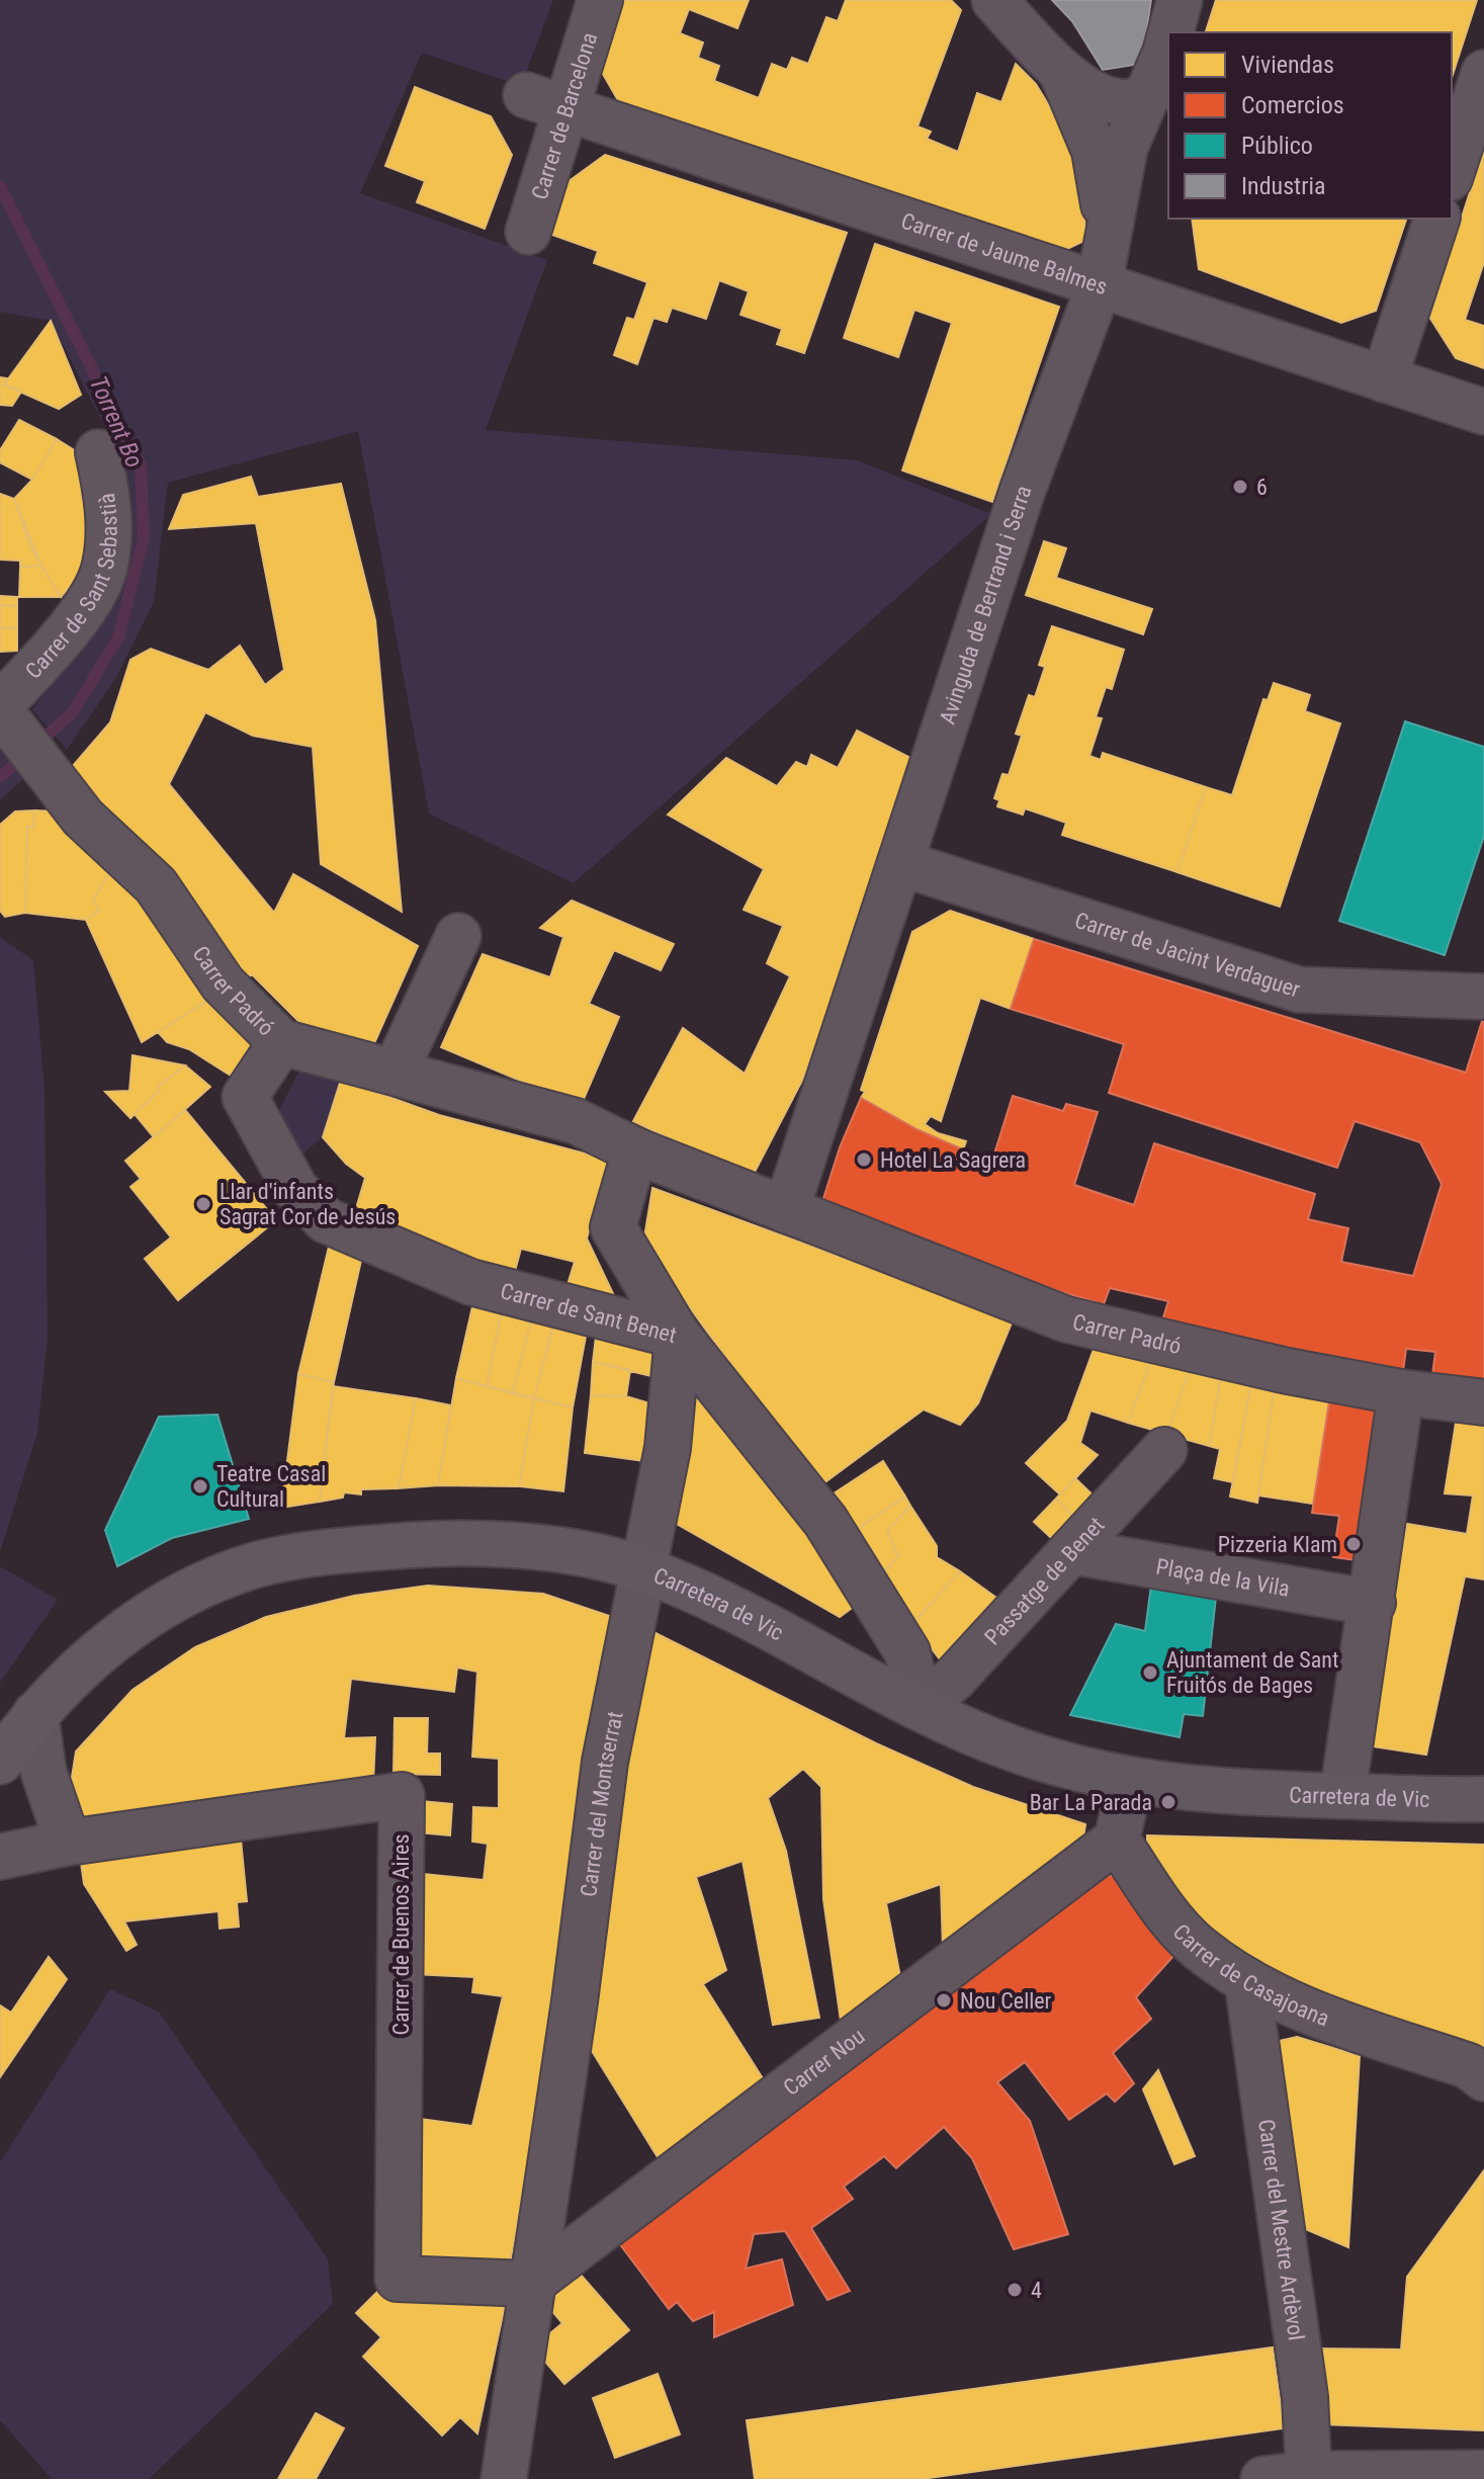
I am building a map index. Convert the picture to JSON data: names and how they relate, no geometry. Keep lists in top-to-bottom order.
{
  "streets": {
    "main road": ["Carretera de Vic"],
    "street": [
      "Carrer de Barcelona",
      "Carrer de Jaume Balmes",
      "Carrer de Sant Sebastià",
      "Avinguda de Bertrand i Serra",
      "Carrer de Jacint Verdaguer",
      "Carrer Padró",
      "Carrer de Sant Benet",
      "Plaça de la Vila",
      "Passatge de Benet",
      "Carrer del Montserrat",
      "Carrer de Buenos Aires",
      "Carrer de Casajoana",
      "Carrer Nou",
      "Carrer del Mestre Ardèvol"
    ]
  },
  "crossings": [
    ["Carrer de Barcelona", "Carrer de Jaume Balmes"],
    ["Carrer de Jaume Balmes", "Avinguda de Bertrand i Serra"],
    ["Carrer de Sant Sebastià", "Carrer Padró"],
    ["Avinguda de Bertrand i Serra", "Carrer de Jacint Verdaguer"],
    ["Avinguda de Bertrand i Serra", "Carrer Padró"],
    ["Carrer Padró", "Carrer de Sant Benet"],
    ["Carrer de Sant Benet", "Passatge de Benet"],
    ["Carrer de Sant Benet", "Carretera de Vic"],
    ["Carrer de Sant Benet", "Carrer del Montserrat"],
    ["Plaça de la Vila", "Passatge de Benet"],
    ["Passatge de Benet", "Carretera de Vic"],
    ["Carretera de Vic", "Carrer del Montserrat"],
    ["Carrer del Montserrat", "Carrer de Buenos Aires"],
    ["Carrer del Montserrat", "Carrer Nou"],
    ["Carrer de Buenos Aires", "Carrer Nou"],
    ["Carrer de Casajoana", "Carrer Nou"],
    ["Carrer de Casajoana", "Carrer del Mestre Ardèvol"]
  ],
  "water": ["Torrent Bo"],
  "places": [
    "6",
    "Hotel La Sagrera",
    "Llar d'infants Sagrat Cor de Jesús",
    "Teatre Casal Cultural",
    "Pizzeria Klam",
    "Ajuntament de Sant Fruitós de Bages",
    "Bar La Parada",
    "Nou Celler",
    "4"
  ],
  "legend": [
    "Viviendas",
    "Comercios",
    "Público",
    "Industria"
  ]
}
